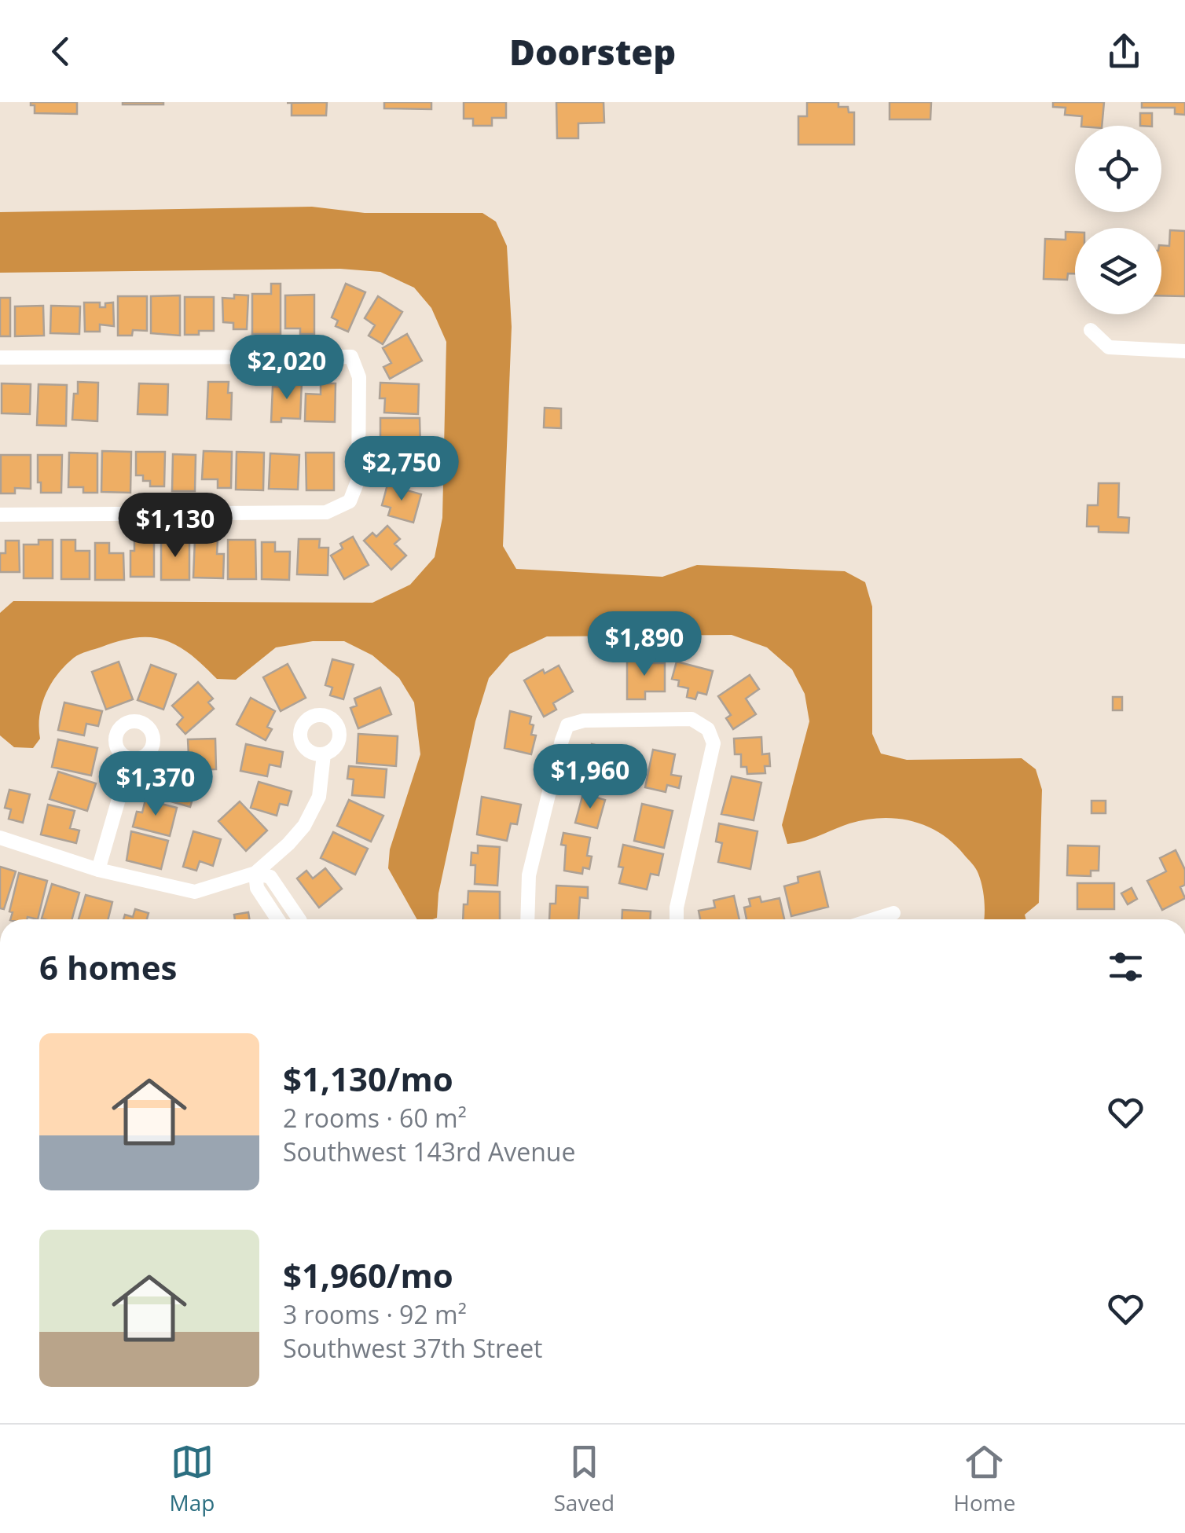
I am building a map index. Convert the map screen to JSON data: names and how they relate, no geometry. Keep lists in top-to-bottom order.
{
  "page": {
    "header": "Doorstep",
    "price": [
      "$2,020",
      "$2,750",
      "$1,130",
      "$1,890",
      "$1,960",
      "$1,370"
    ],
    "heading": "6 homes",
    "list": [
      {
        "name": "$1,130/mo",
        "note": "2 rooms · 60 m² · Southwest 143rd Avenue"
      },
      {
        "name": "$1,960/mo",
        "note": "3 rooms · 92 m² · Southwest 37th Street"
      }
    ],
    "tabs": ["Map", "Saved", "Home"]
  }
}
